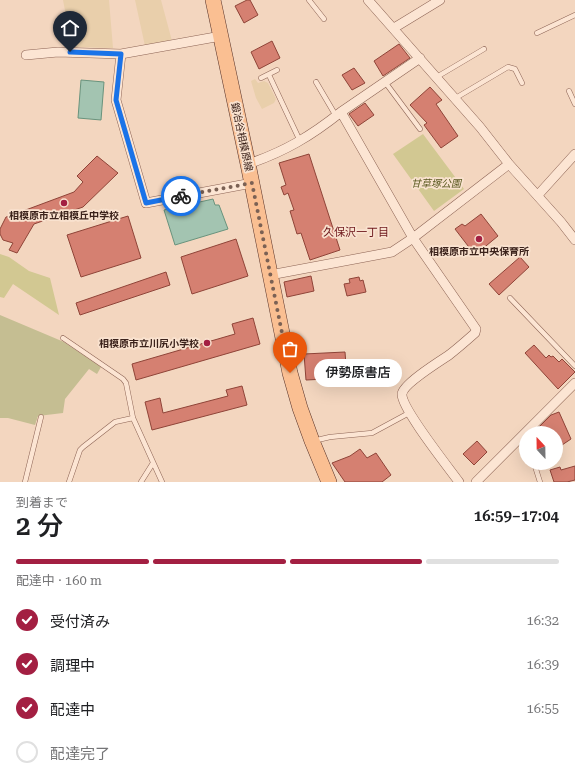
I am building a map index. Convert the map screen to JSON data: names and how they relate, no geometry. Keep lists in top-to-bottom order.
{
  "streets": {
    "main road": ["鍛冶谷相模原線"]
  },
  "districts": ["久保沢一丁目"],
  "parks": ["甘草塚公園"],
  "places": [
    "相模原市立相模丘中学校",
    "相模原市立中央保育所",
    "相模原市立川尻小学校",
    "伊勢原書店"
  ],
  "north": "top",
  "page": {
    "bubble": "伊勢原書店",
    "heading": ["2 分", "到着まで", "16:59–17:04"],
    "bar": "配達中 · 160 m",
    "list": [
      ["受付済み", "16:32"],
      ["調理中", "16:39"],
      ["配達中", "16:55"],
      "配達完了"
    ]
  }
}
